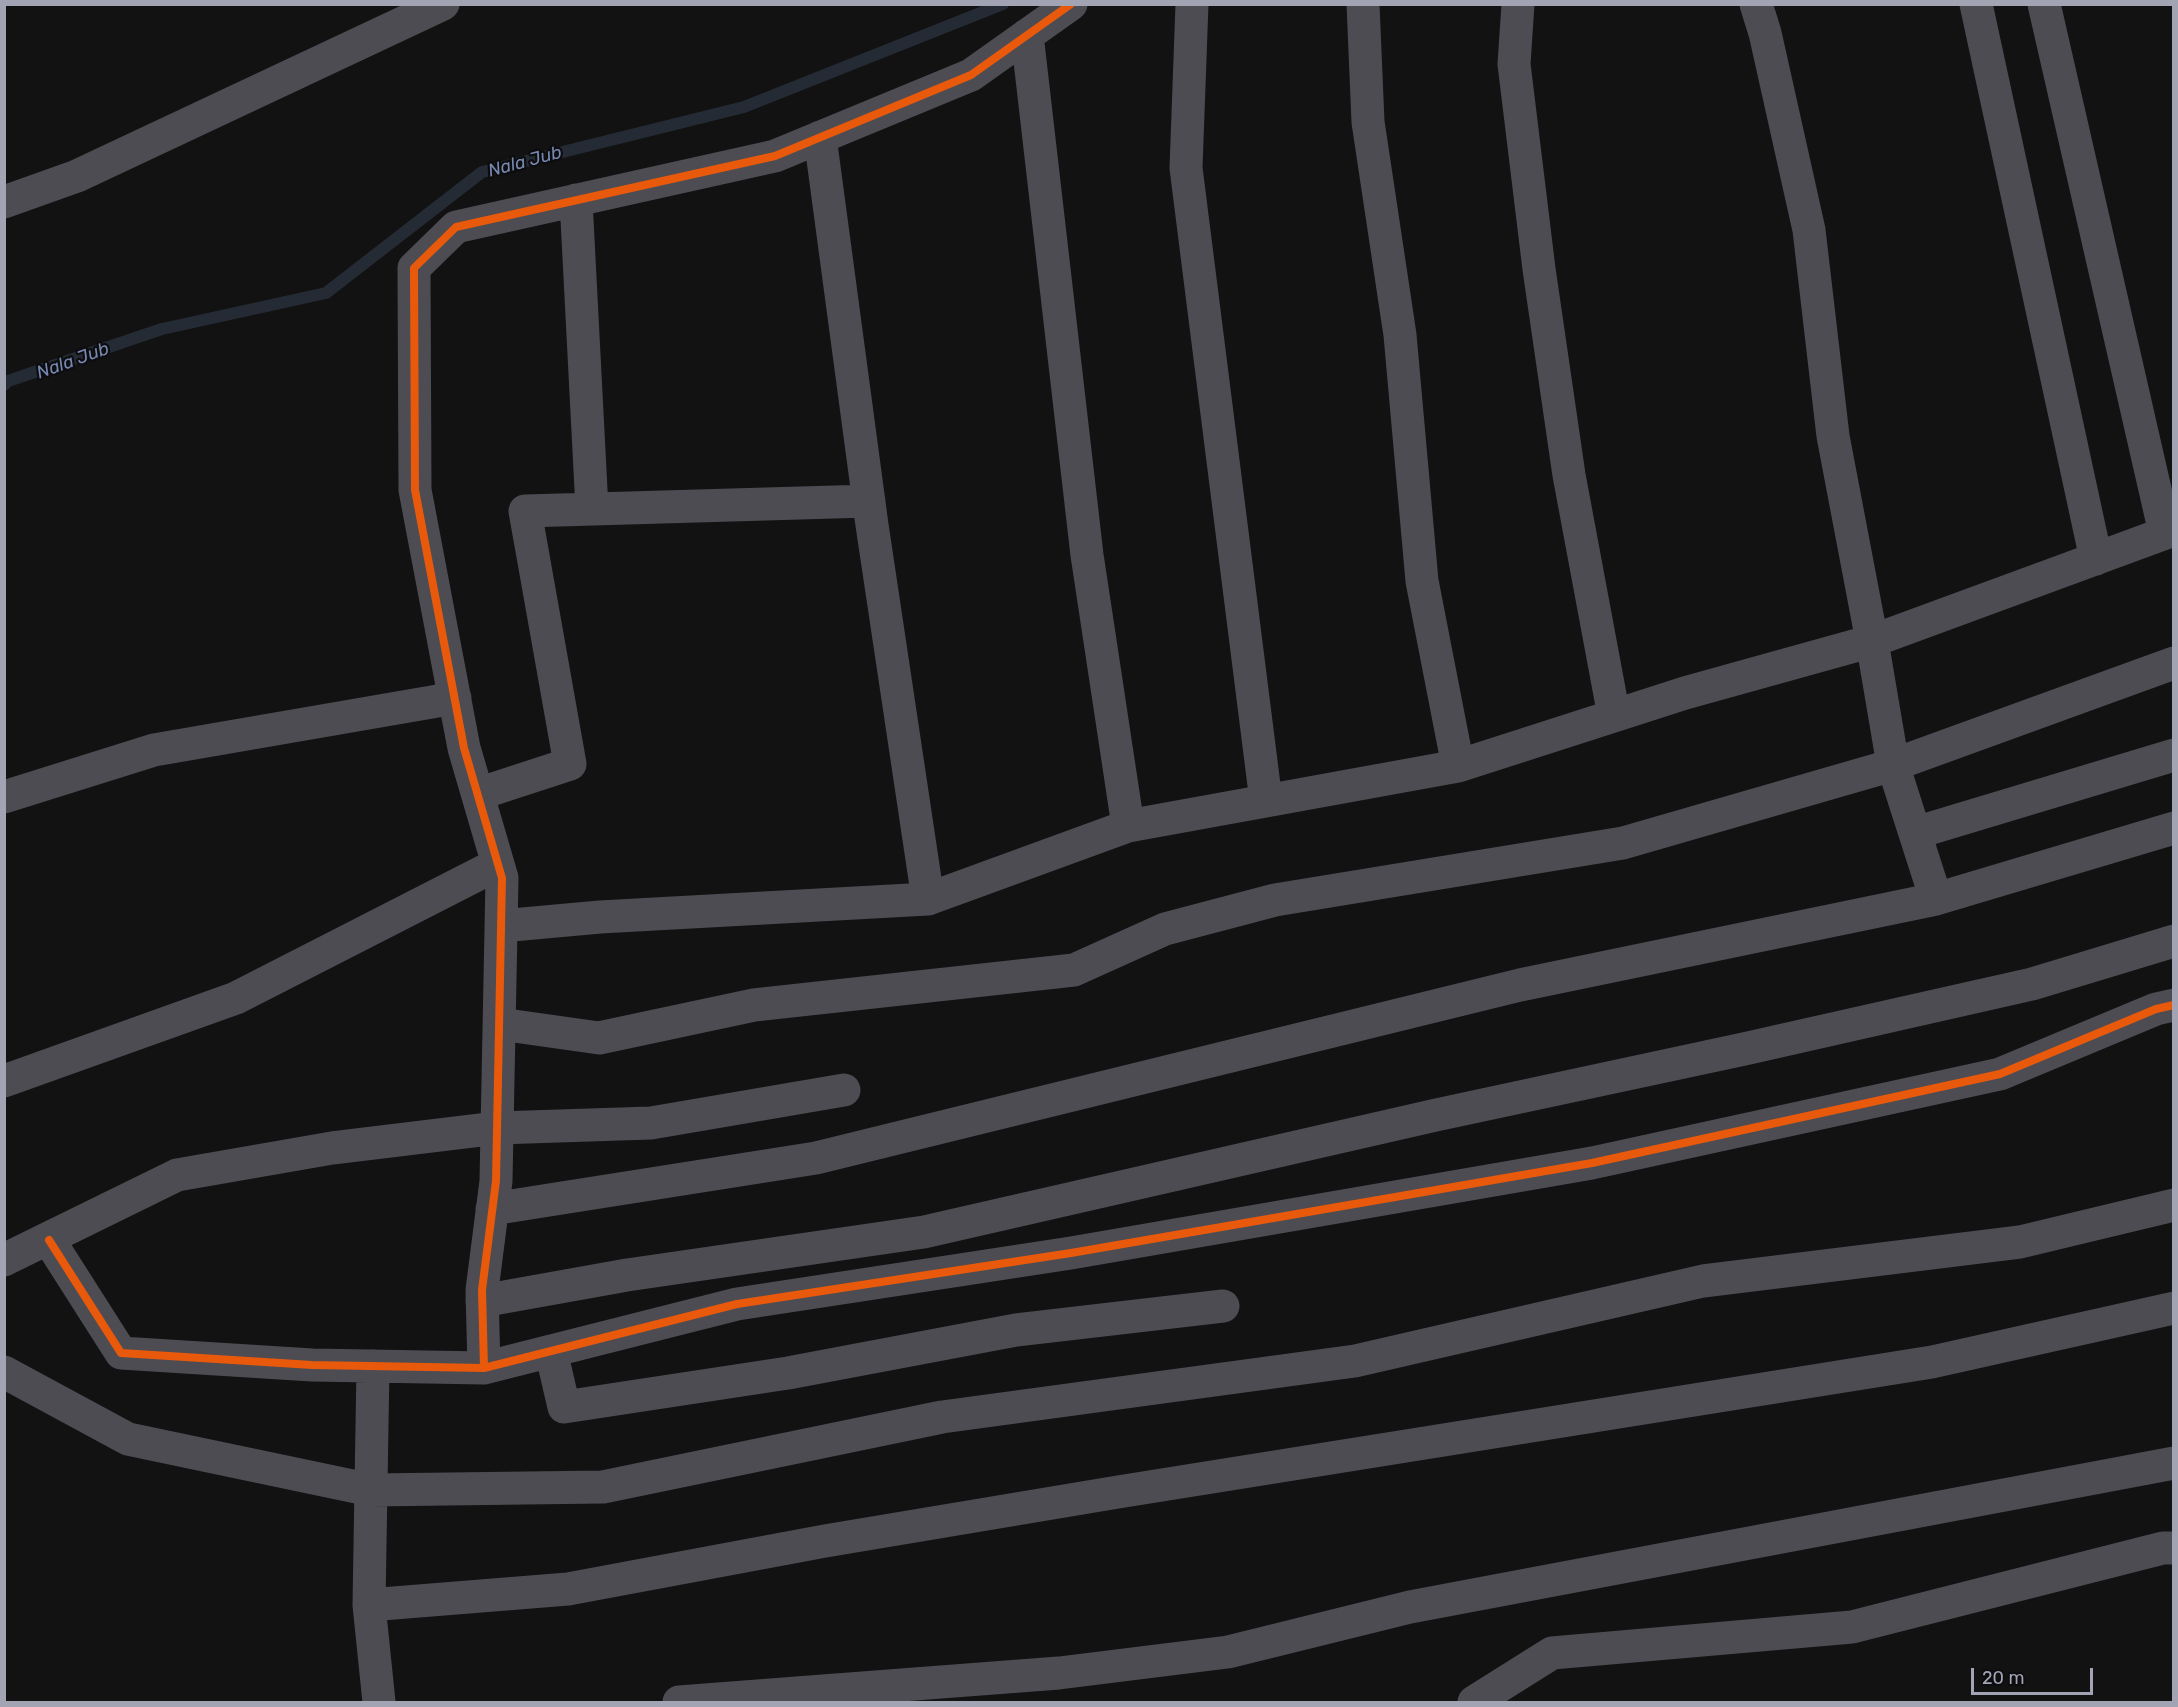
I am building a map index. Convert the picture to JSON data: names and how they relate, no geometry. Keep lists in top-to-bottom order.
{
  "water": ["Nala Jub"],
  "scale_bar": "20 m"
}
